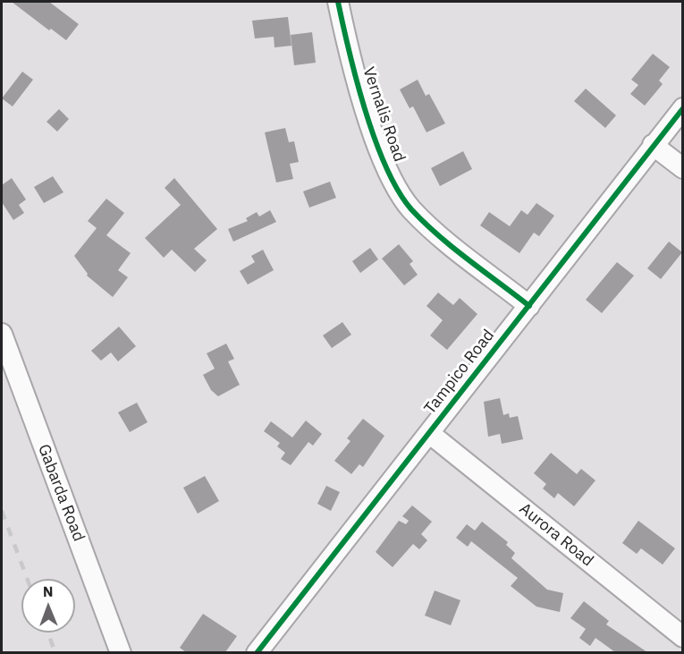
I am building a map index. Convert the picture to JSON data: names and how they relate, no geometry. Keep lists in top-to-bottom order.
{
  "streets": {
    "street": [
      "Vernalis Road",
      "Tampico Road",
      "Gabarda Road",
      "Aurora Road"
    ]
  },
  "crossings": [
    ["Vernalis Road", "Tampico Road"],
    ["Tampico Road", "Aurora Road"]
  ],
  "north": "top"
}
